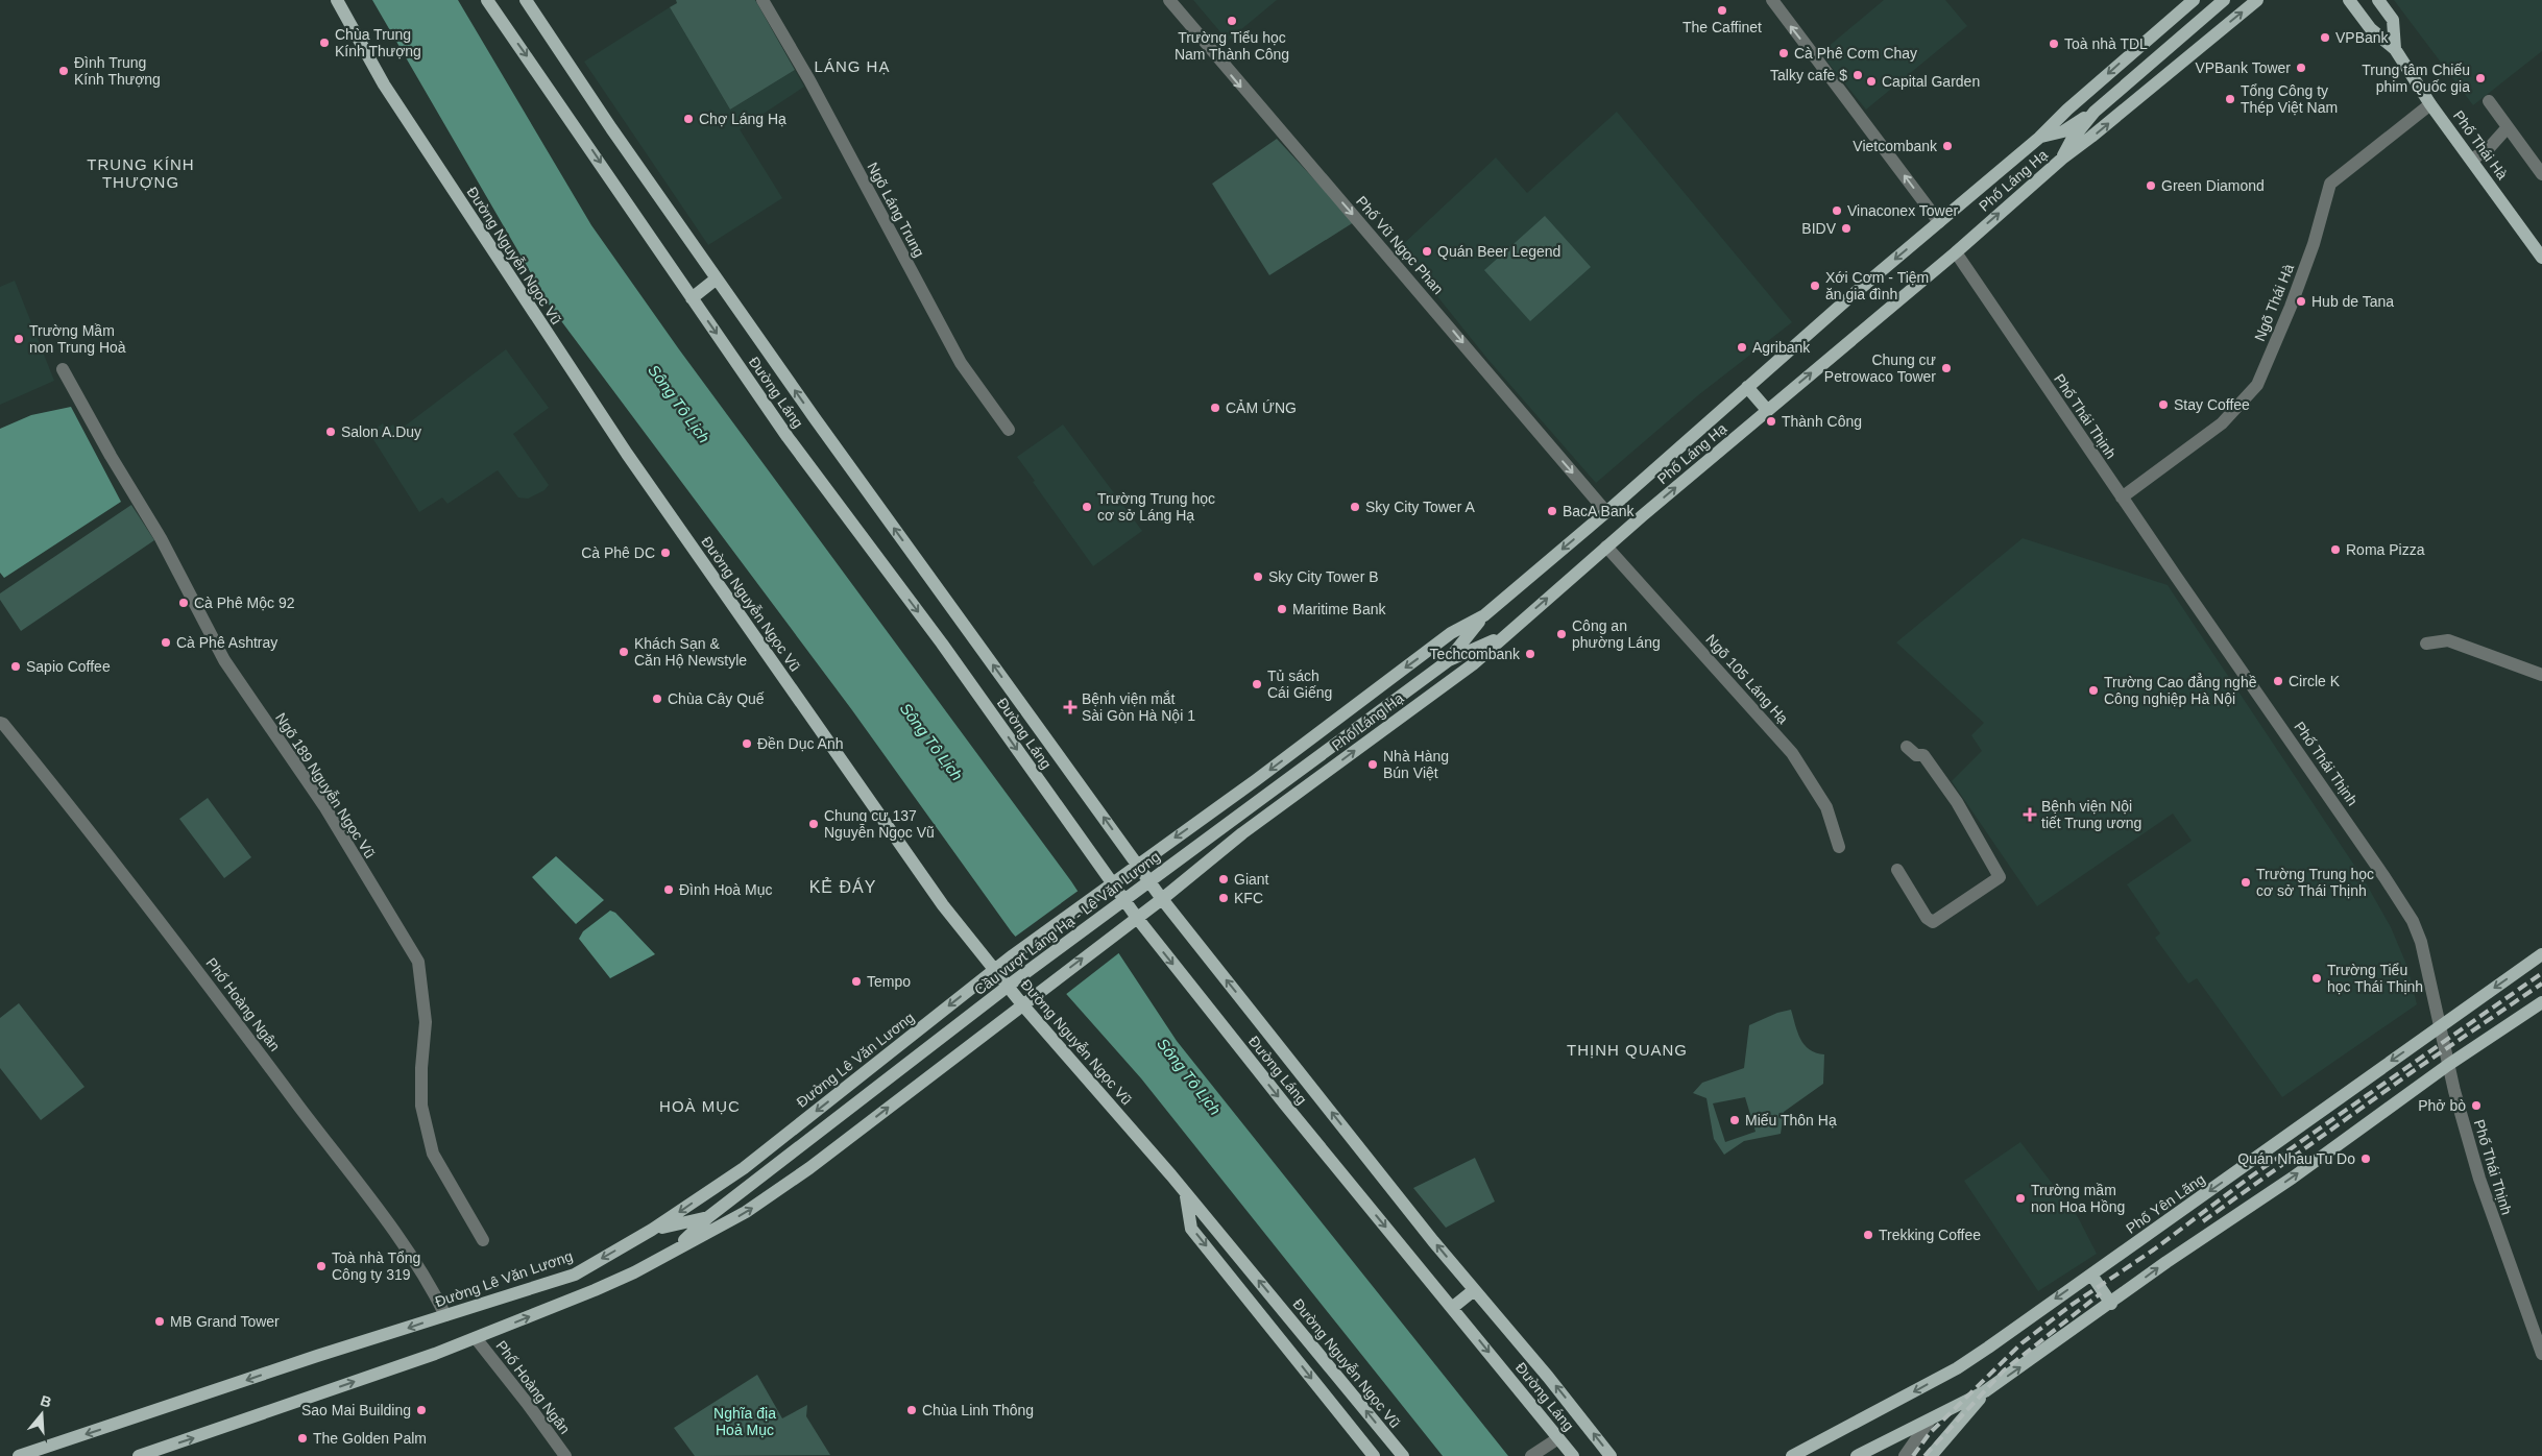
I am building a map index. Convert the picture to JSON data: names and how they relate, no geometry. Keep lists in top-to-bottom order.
{
  "streets": {
    "main road": [
      "Phố Thái Hà",
      "Phố Láng Hạ",
      "Đường Nguyễn Ngọc Vũ",
      "Đường Láng",
      "Cầu vượt Láng Hạ - Lê Văn Lương",
      "Đường Lê Văn Lương",
      "Phố Yên Lãng"
    ],
    "street": [
      "Ngõ Láng Trung",
      "Phố Vũ Ngọc Phan",
      "Ngõ Thái Hà",
      "Phố Thái Thịnh",
      "Ngõ 105 Láng Hạ",
      "Ngõ 189 Nguyễn Ngọc Vũ",
      "Phố Hoàng Ngân"
    ]
  },
  "crossings": [
    ["Phố Thái Hà", "Ngõ Thái Hà"],
    ["Phố Láng Hạ", "Phố Vũ Ngọc Phan"],
    ["Phố Láng Hạ", "Đường Láng"],
    ["Phố Láng Hạ", "Phố Thái Thịnh"],
    ["Phố Láng Hạ", "Ngõ 105 Láng Hạ"],
    ["Phố Láng Hạ", "Cầu vượt Láng Hạ - Lê Văn Lương"],
    ["Phố Láng Hạ", "Đường Lê Văn Lương"],
    ["Đường Nguyễn Ngọc Vũ", "Đường Lê Văn Lương"],
    ["Ngõ Thái Hà", "Phố Thái Thịnh"],
    ["Đường Láng", "Đường Lê Văn Lương"],
    ["Phố Thái Thịnh", "Phố Yên Lãng"],
    ["Cầu vượt Láng Hạ - Lê Văn Lương", "Đường Lê Văn Lương"],
    ["Phố Hoàng Ngân", "Đường Lê Văn Lương"]
  ],
  "one_way": ["Phố Vũ Ngọc Phan"],
  "districts": [
    "LÁNG HẠ",
    "TRUNG KÍNH THƯỢNG",
    "KẺ ĐÁY",
    "THỊNH QUANG",
    "HOÀ MỤC"
  ],
  "water": ["Sông Tô Lịch"],
  "parks": ["Nghĩa địa Hoả Mục"],
  "places": {
    "other": [
      "The Caffinet",
      "Trường Tiểu học Nam Thành Công",
      "VPBank",
      "Chùa Trung Kính Thượng",
      "Toà nhà TDL",
      "Cà Phê Cơm Chay",
      "VPBank Tower",
      "Đình Trung Kính Thượng",
      "Talky cafe $",
      "Trung tâm Chiếu phim Quốc gia",
      "Capital Garden",
      "Tổng Công ty Thép Việt Nam",
      "Chợ Láng Hạ",
      "Vietcombank",
      "Green Diamond",
      "Vinaconex Tower",
      "BIDV",
      "Quán Beer Legend",
      "Xới Cơm - Tiệm ăn gia đình",
      "Hub de Tana",
      "Trường Mầm non Trung Hoà",
      "Agribank",
      "Chung cư Petrowaco Tower",
      "Stay Coffee",
      "CẢM ỨNG",
      "Thành Công",
      "Salon A.Duy",
      "Trường Trung học cơ sở Láng Hạ",
      "Sky City Tower A",
      "BacA Bank",
      "Roma Pizza",
      "Cà Phê DC",
      "Sky City Tower B",
      "Cà Phê Mộc 92",
      "Maritime Bank",
      "Công an phường Láng",
      "Cà Phê Ashtray",
      "Khách Sạn & Căn Hộ Newstyle",
      "Techcombank",
      "Sapio Coffee",
      "Circle K",
      "Tủ sách Cái Giếng",
      "Trường Cao đẳng nghề Công nghiệp Hà Nội",
      "Chùa Cây Quế",
      "Đền Dục Anh",
      "Nhà Hàng Bún Việt",
      "Chung cư 137 Nguyễn Ngọc Vũ",
      "Giant",
      "Trường Trung học cơ sở Thái Thịnh",
      "Đình Hoà Mục",
      "KFC",
      "Trường Tiểu học Thái Thịnh",
      "Tempo",
      "Phở bò",
      "Miếu Thôn Hạ",
      "Quán Nhau Tu Do",
      "Trường mầm non Hoa Hồng",
      "Trekking Coffee",
      "Toà nhà Tổng Công ty 319",
      "MB Grand Tower",
      "Sao Mai Building",
      "Chùa Linh Thông",
      "The Golden Palm"
    ],
    "health": ["Bệnh viện mắt Sài Gòn Hà Nội 1", "Bệnh viện Nội tiết Trung ương"]
  },
  "north": "top"
}
